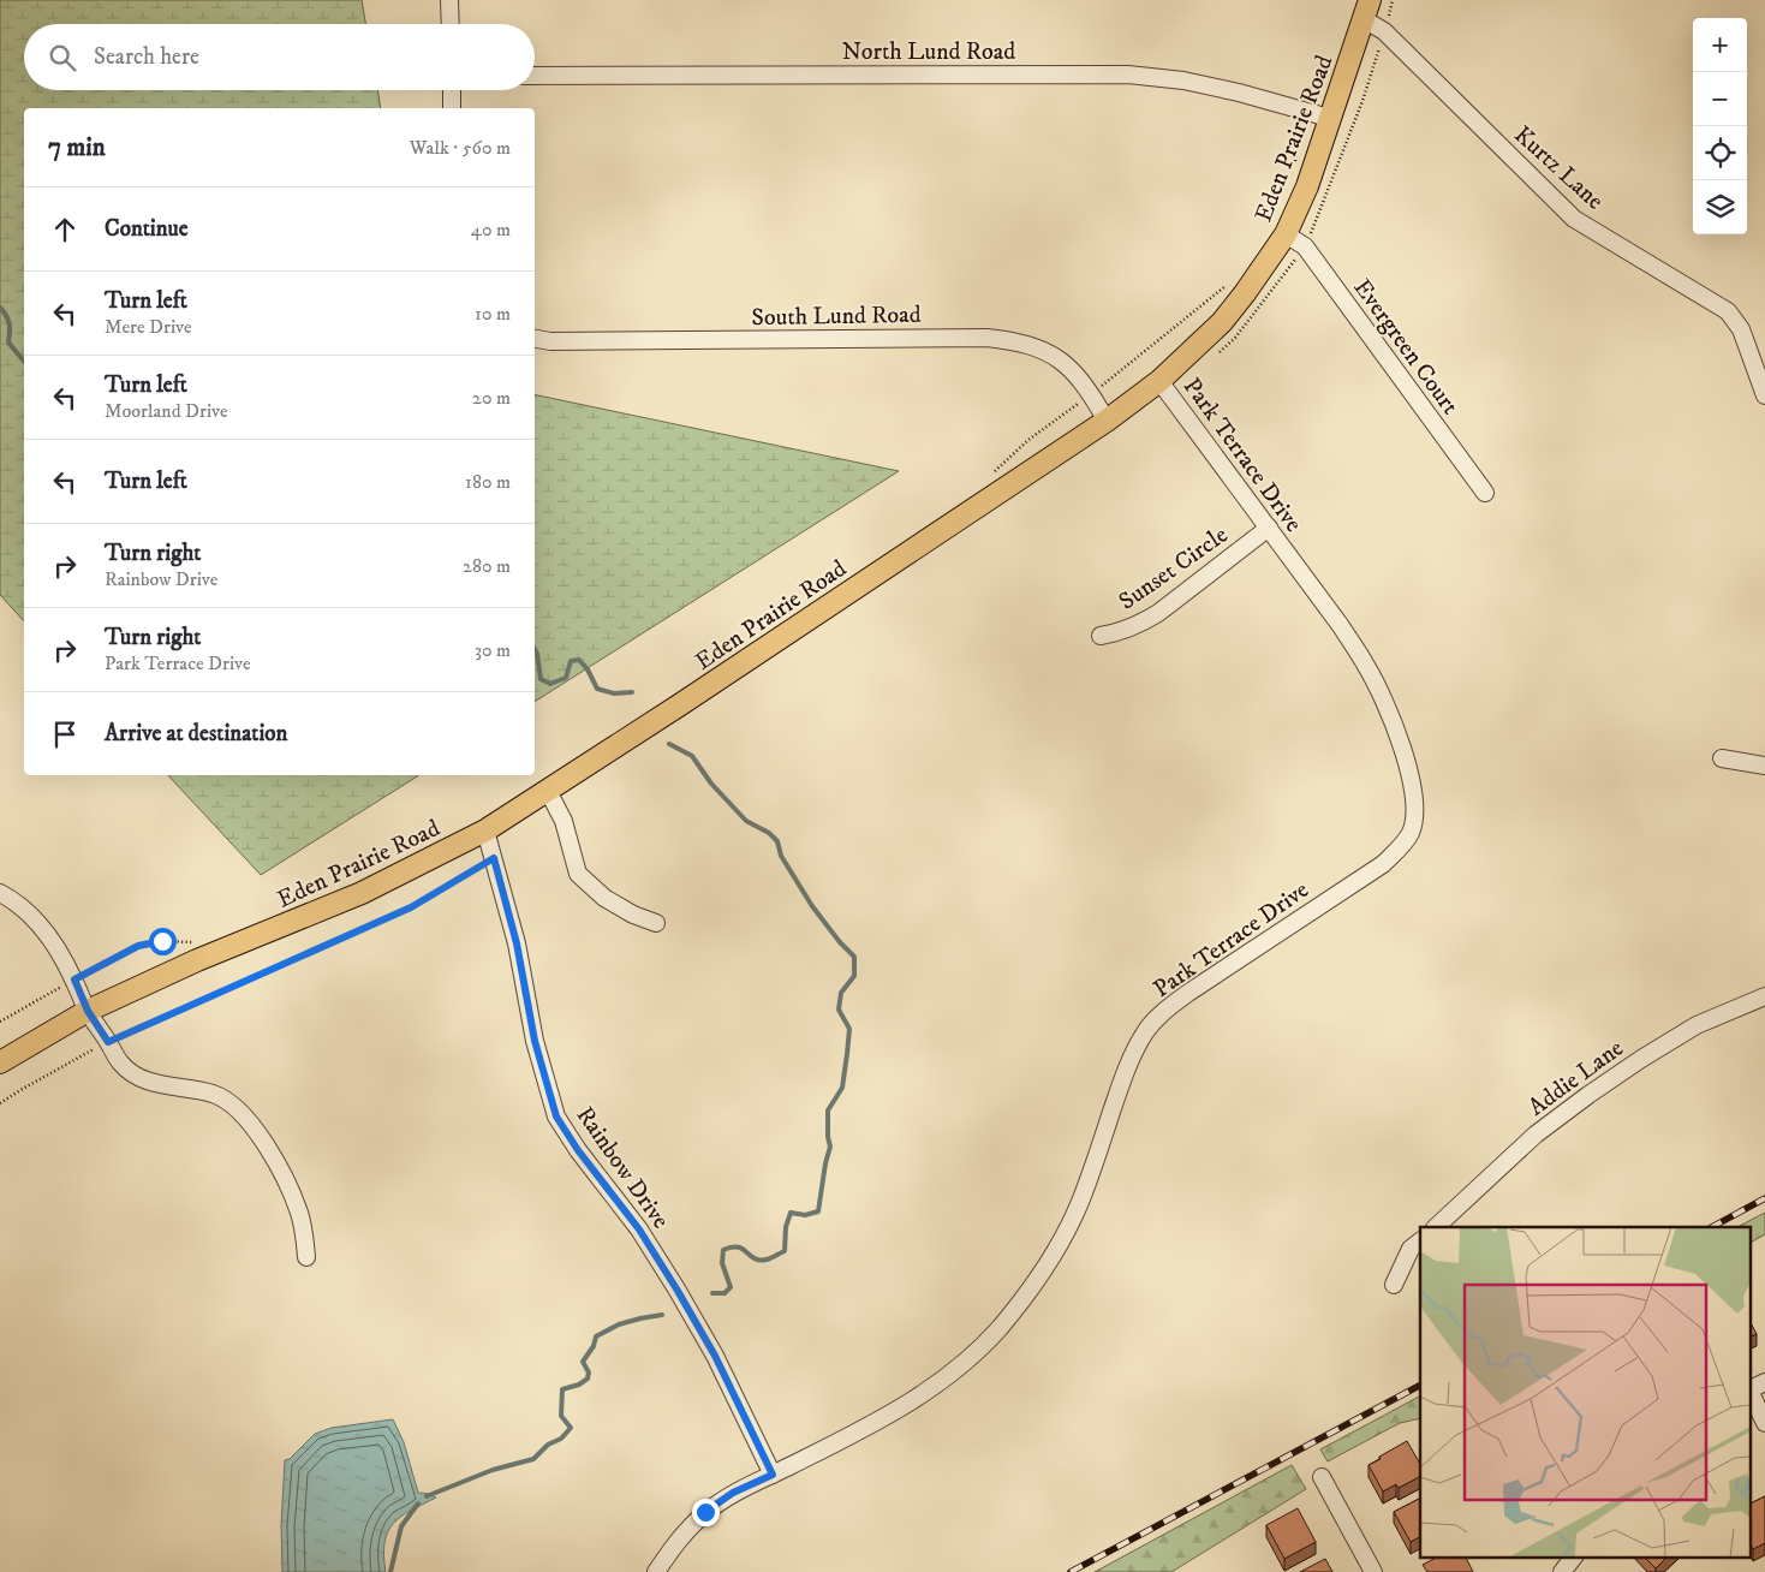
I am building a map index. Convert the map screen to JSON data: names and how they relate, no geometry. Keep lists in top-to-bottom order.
{
  "streets": {
    "main road": ["Eden Prairie Road"],
    "street": [
      "North Lund Road",
      "Kurtz Lane",
      "South Lund Road",
      "Evergreen Court",
      "Park Terrace Drive",
      "Sunset Circle",
      "Addie Lane",
      "Rainbow Drive"
    ]
  },
  "crossings": [
    ["North Lund Road", "Eden Prairie Road"],
    ["Eden Prairie Road", "Kurtz Lane"],
    ["Eden Prairie Road", "South Lund Road"],
    ["Eden Prairie Road", "Evergreen Court"],
    ["Eden Prairie Road", "Park Terrace Drive"],
    ["Eden Prairie Road", "Rainbow Drive"],
    ["Park Terrace Drive", "Sunset Circle"],
    ["Park Terrace Drive", "Rainbow Drive"]
  ],
  "page": {
    "map_buttons": ["+", "−"],
    "search": "Search here",
    "heading": ["7 min", "Walk · 560 m"],
    "list": [
      ["Continue", "40 m"],
      ["Turn left", "Mere Drive", "10 m"],
      ["Turn left", "Moorland Drive", "20 m"],
      ["Turn left", "180 m"],
      ["Turn right", "Rainbow Drive", "280 m"],
      ["Turn right", "Park Terrace Drive", "30 m"],
      "Arrive at destination"
    ]
  }
}
